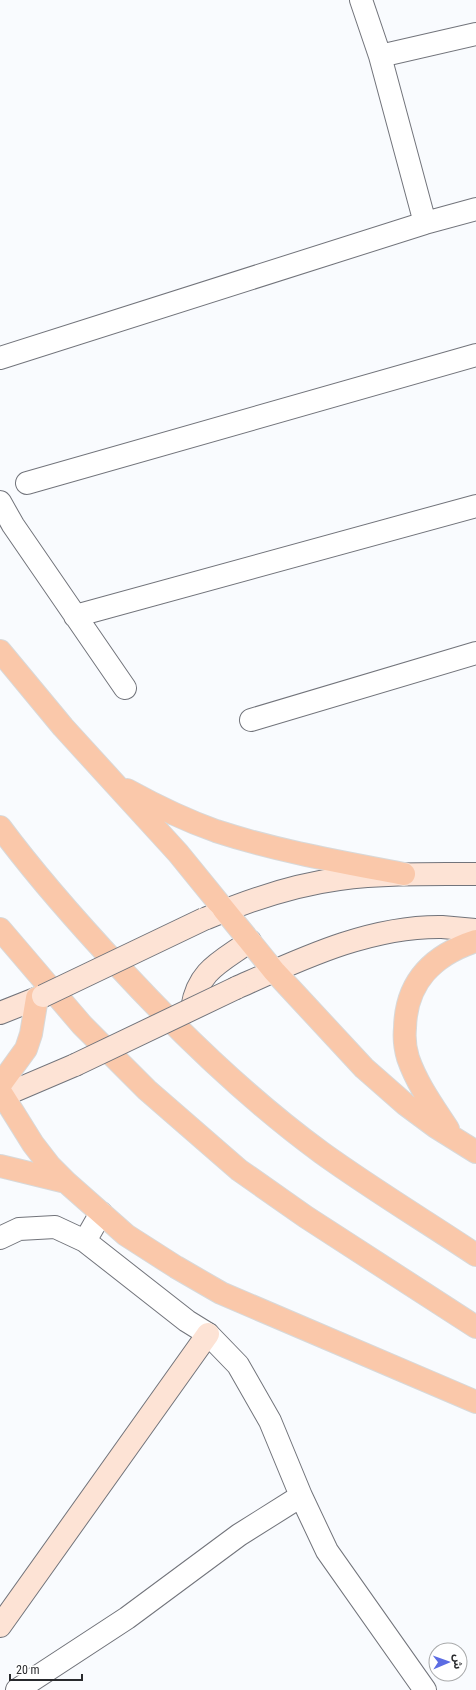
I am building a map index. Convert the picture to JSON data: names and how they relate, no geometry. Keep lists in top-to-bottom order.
{
  "scale_bar": "20 m",
  "north": "right"
}
